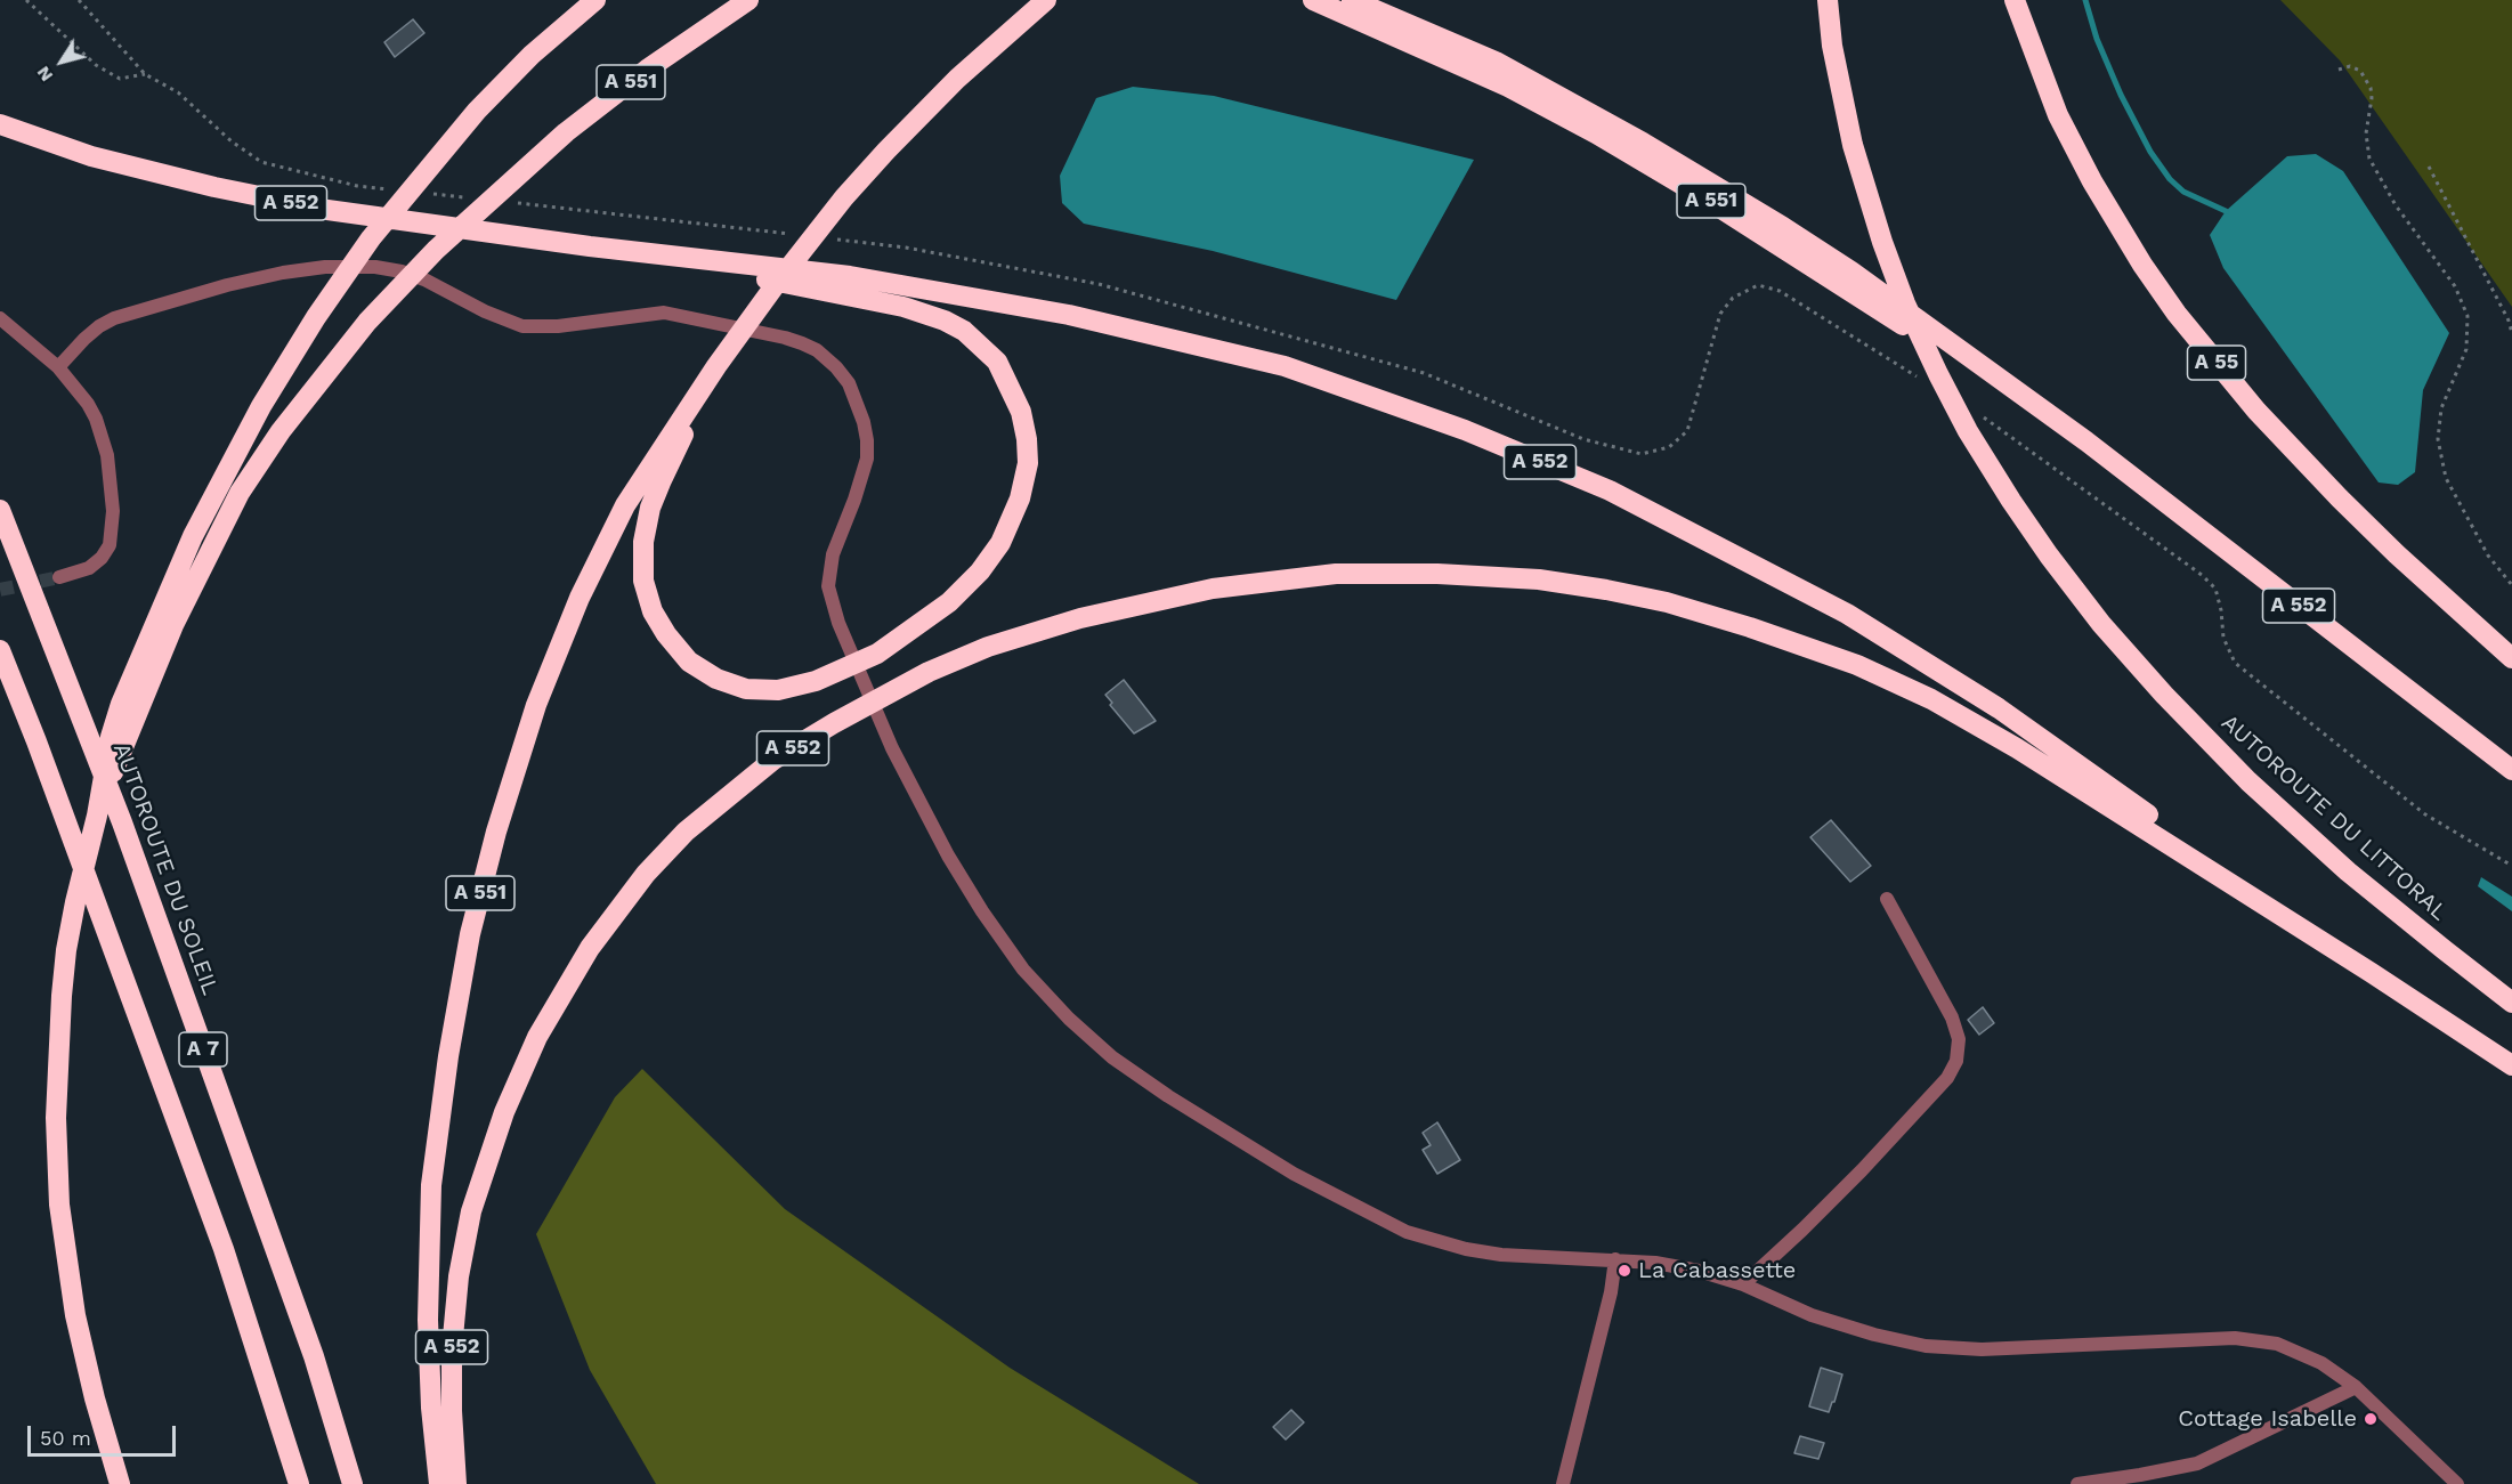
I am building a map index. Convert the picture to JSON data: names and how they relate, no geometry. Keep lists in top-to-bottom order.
{
  "streets": {
    "highway": [
      "A 551",
      "A 552",
      "A 55",
      "AUTOROUTE DU LITTORAL",
      "AUTOROUTE DU SOLEIL",
      "A 7"
    ]
  },
  "crossings": [
    ["A 551", "A 552"]
  ],
  "places": ["La Cabassette", "Cottage Isabelle"],
  "scale_bar": "50 m",
  "north": "bottom left"
}
